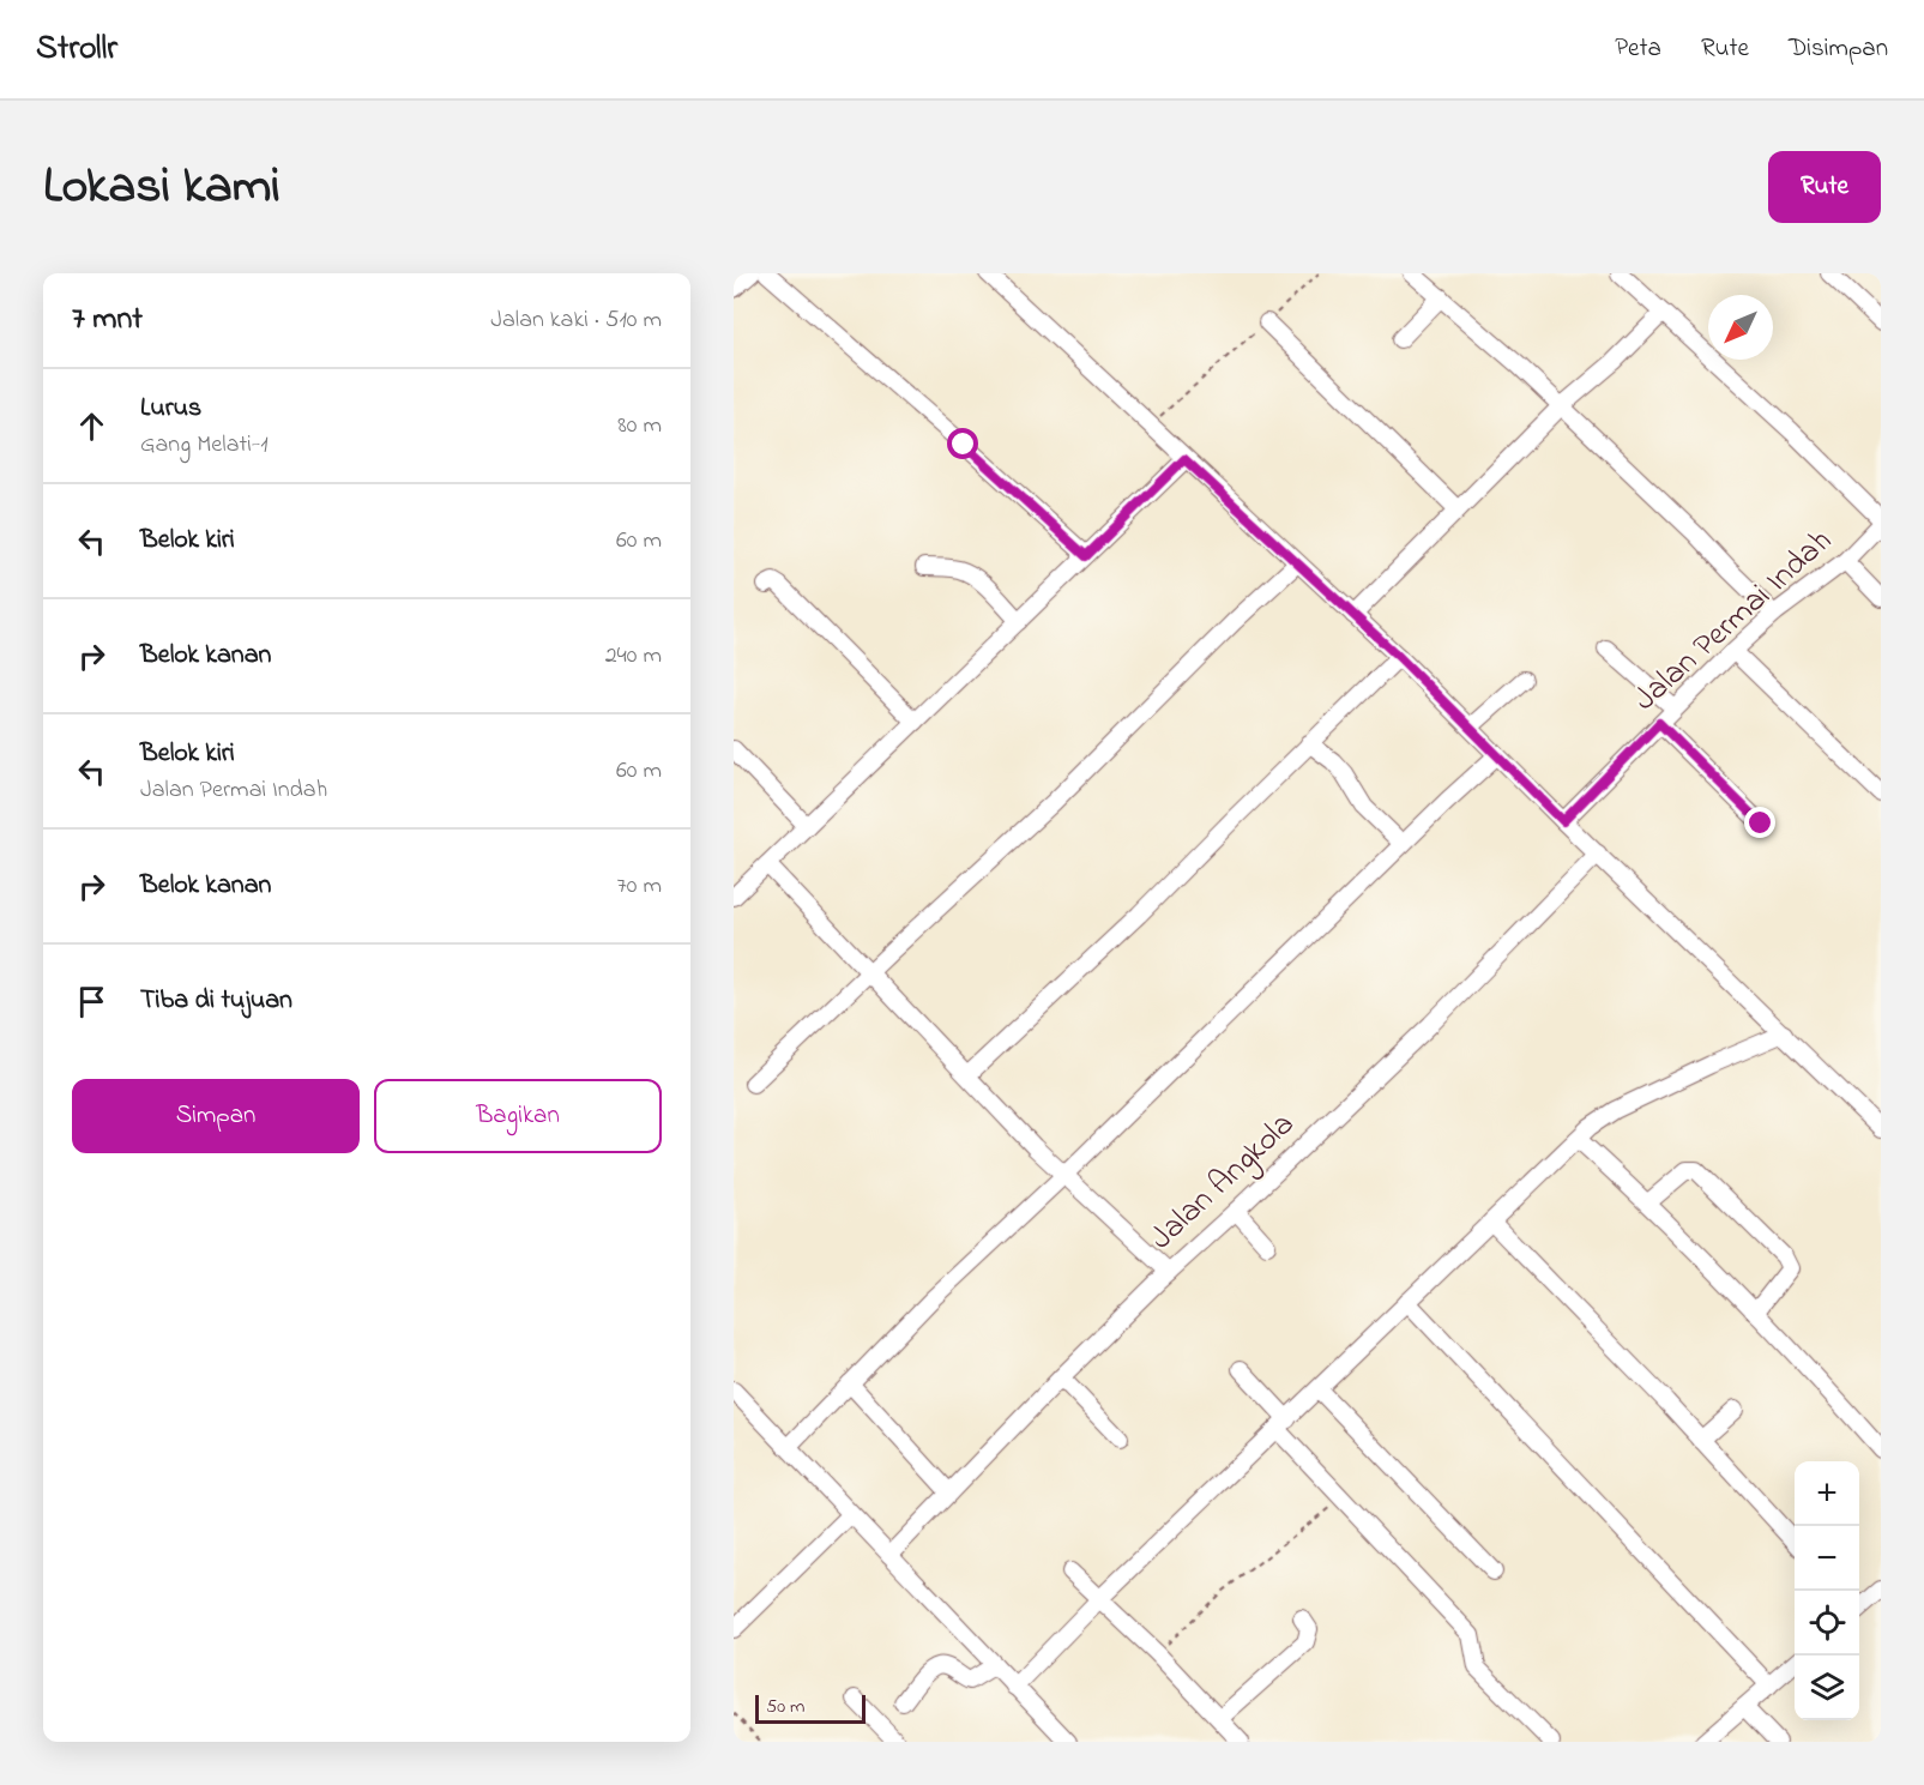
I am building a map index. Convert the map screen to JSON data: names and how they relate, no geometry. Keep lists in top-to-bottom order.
{
  "streets": {
    "street": ["Jalan Permai Indah", "Jalan Angkola"]
  },
  "scale_bar": "50 m",
  "north": "bottom left",
  "page": {
    "header": "Strollr",
    "nav": ["Peta", "Rute", "Disimpan"],
    "title": "Lokasi kami",
    "buttons": [
      "Rute",
      ["Simpan", "Bagikan"]
    ],
    "heading": ["7 mnt", "Jalan kaki · 510 m"],
    "list": [
      ["Lurus", "Gang Melati-1", "80 m"],
      ["Belok kiri", "60 m"],
      ["Belok kanan", "240 m"],
      ["Belok kiri", "Jalan Permai Indah", "60 m"],
      ["Belok kanan", "70 m"],
      "Tiba di tujuan"
    ],
    "map_buttons": ["+", "−"],
    "scale": "50 m"
  }
}
